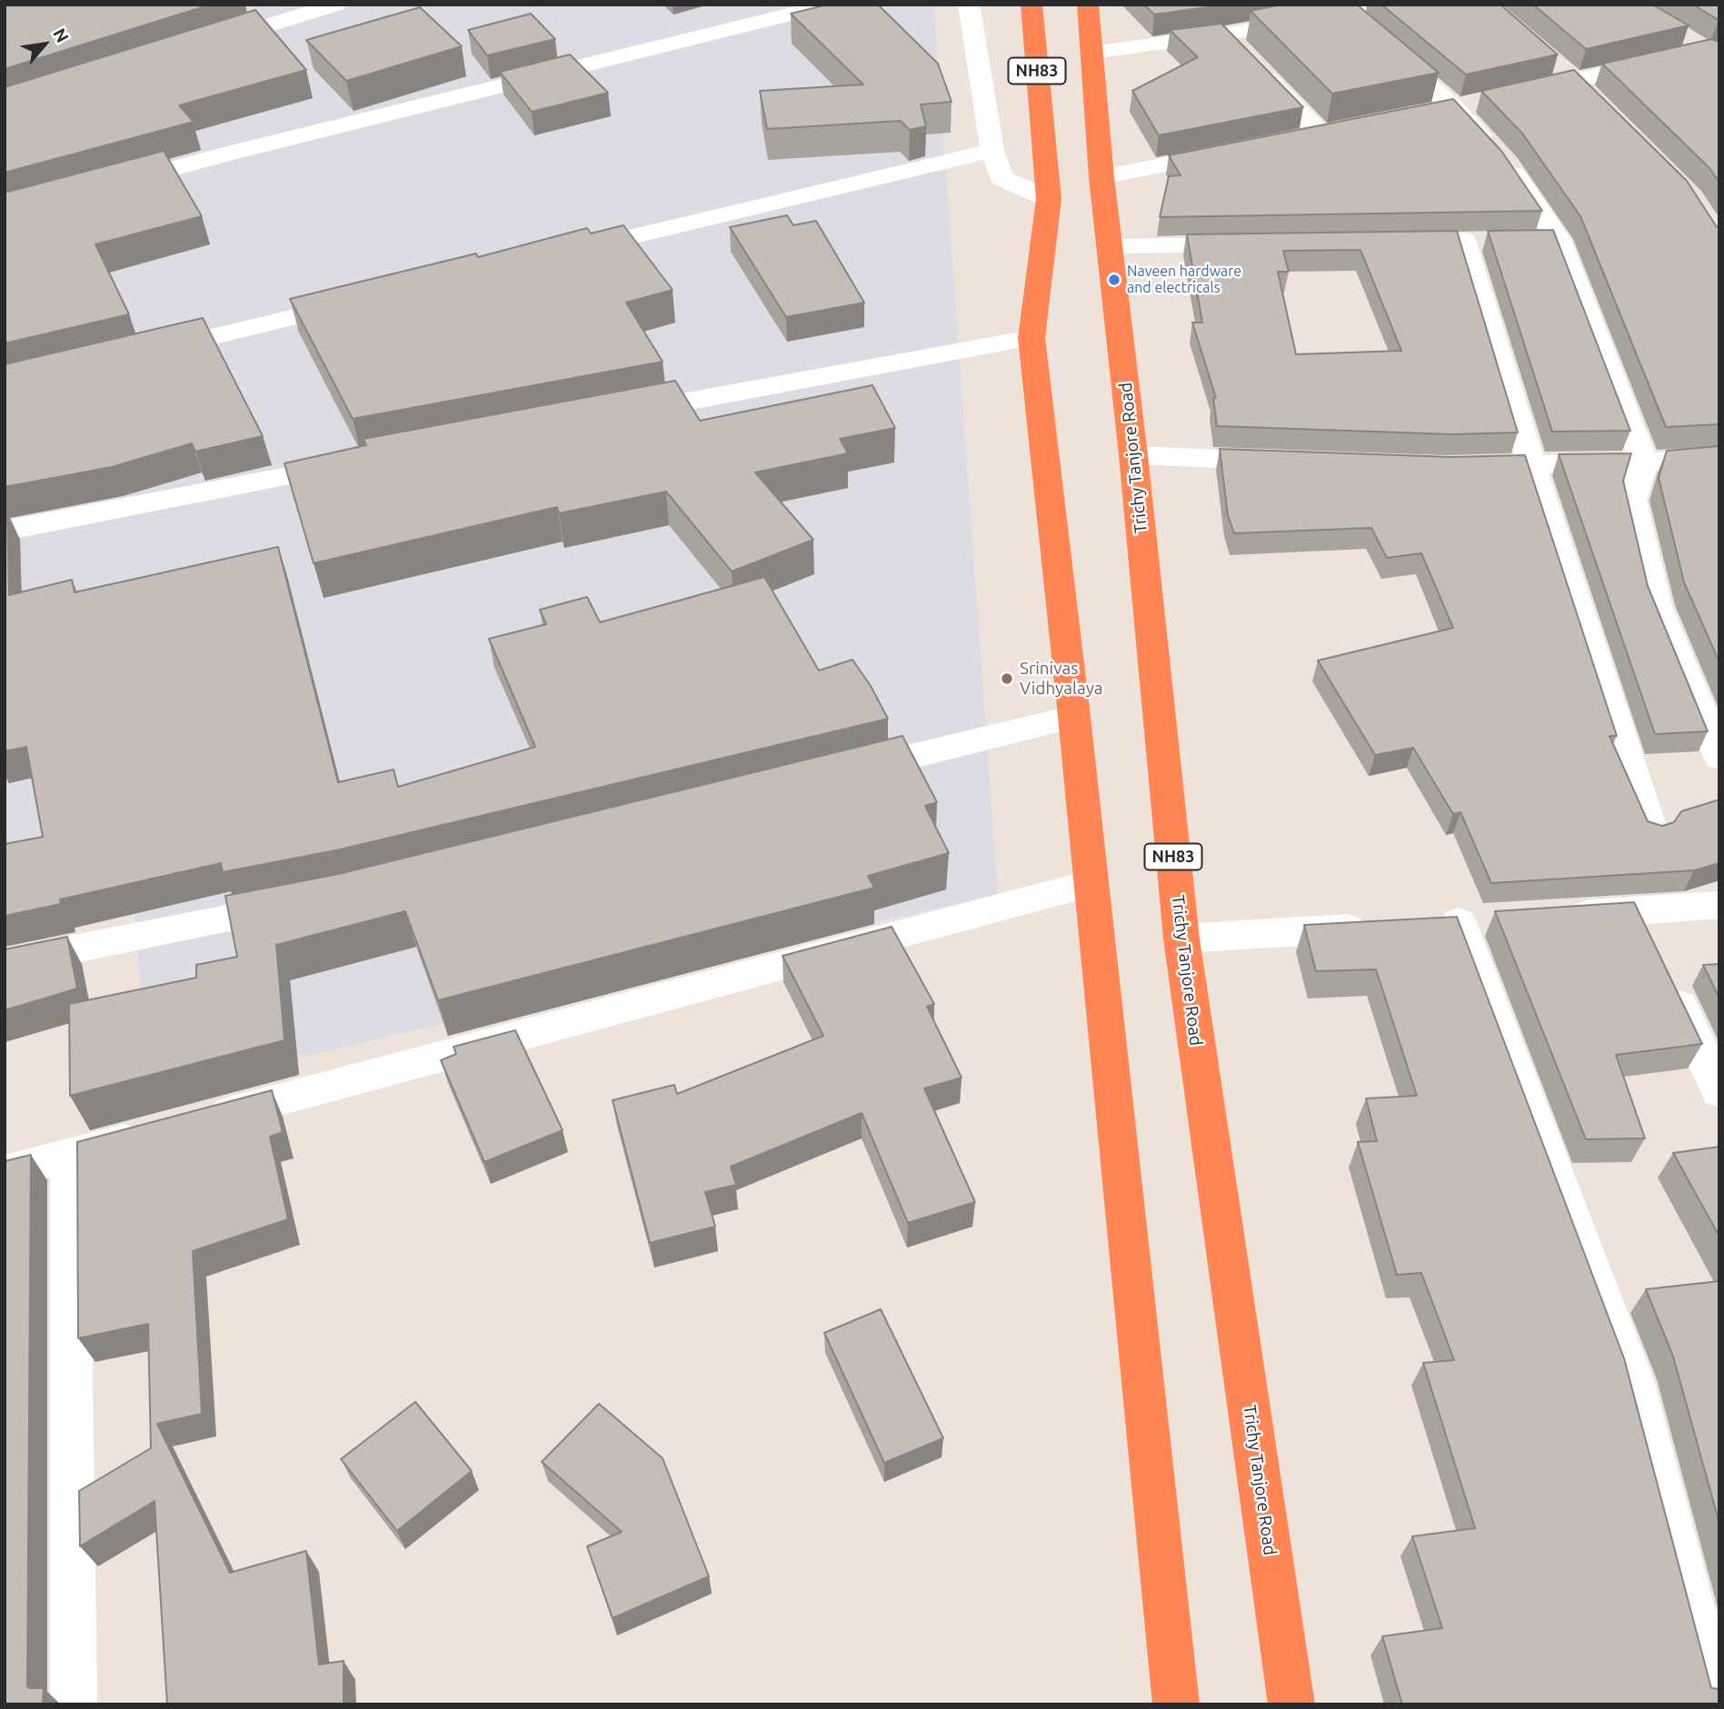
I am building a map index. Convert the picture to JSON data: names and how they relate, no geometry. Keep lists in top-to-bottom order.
{
  "streets": {
    "highway": ["NH83", "Trichy Tanjore Road"]
  },
  "places": ["Naveen hardware and electricals", "Srinivas Vidhyalaya"],
  "north": "top right"
}
